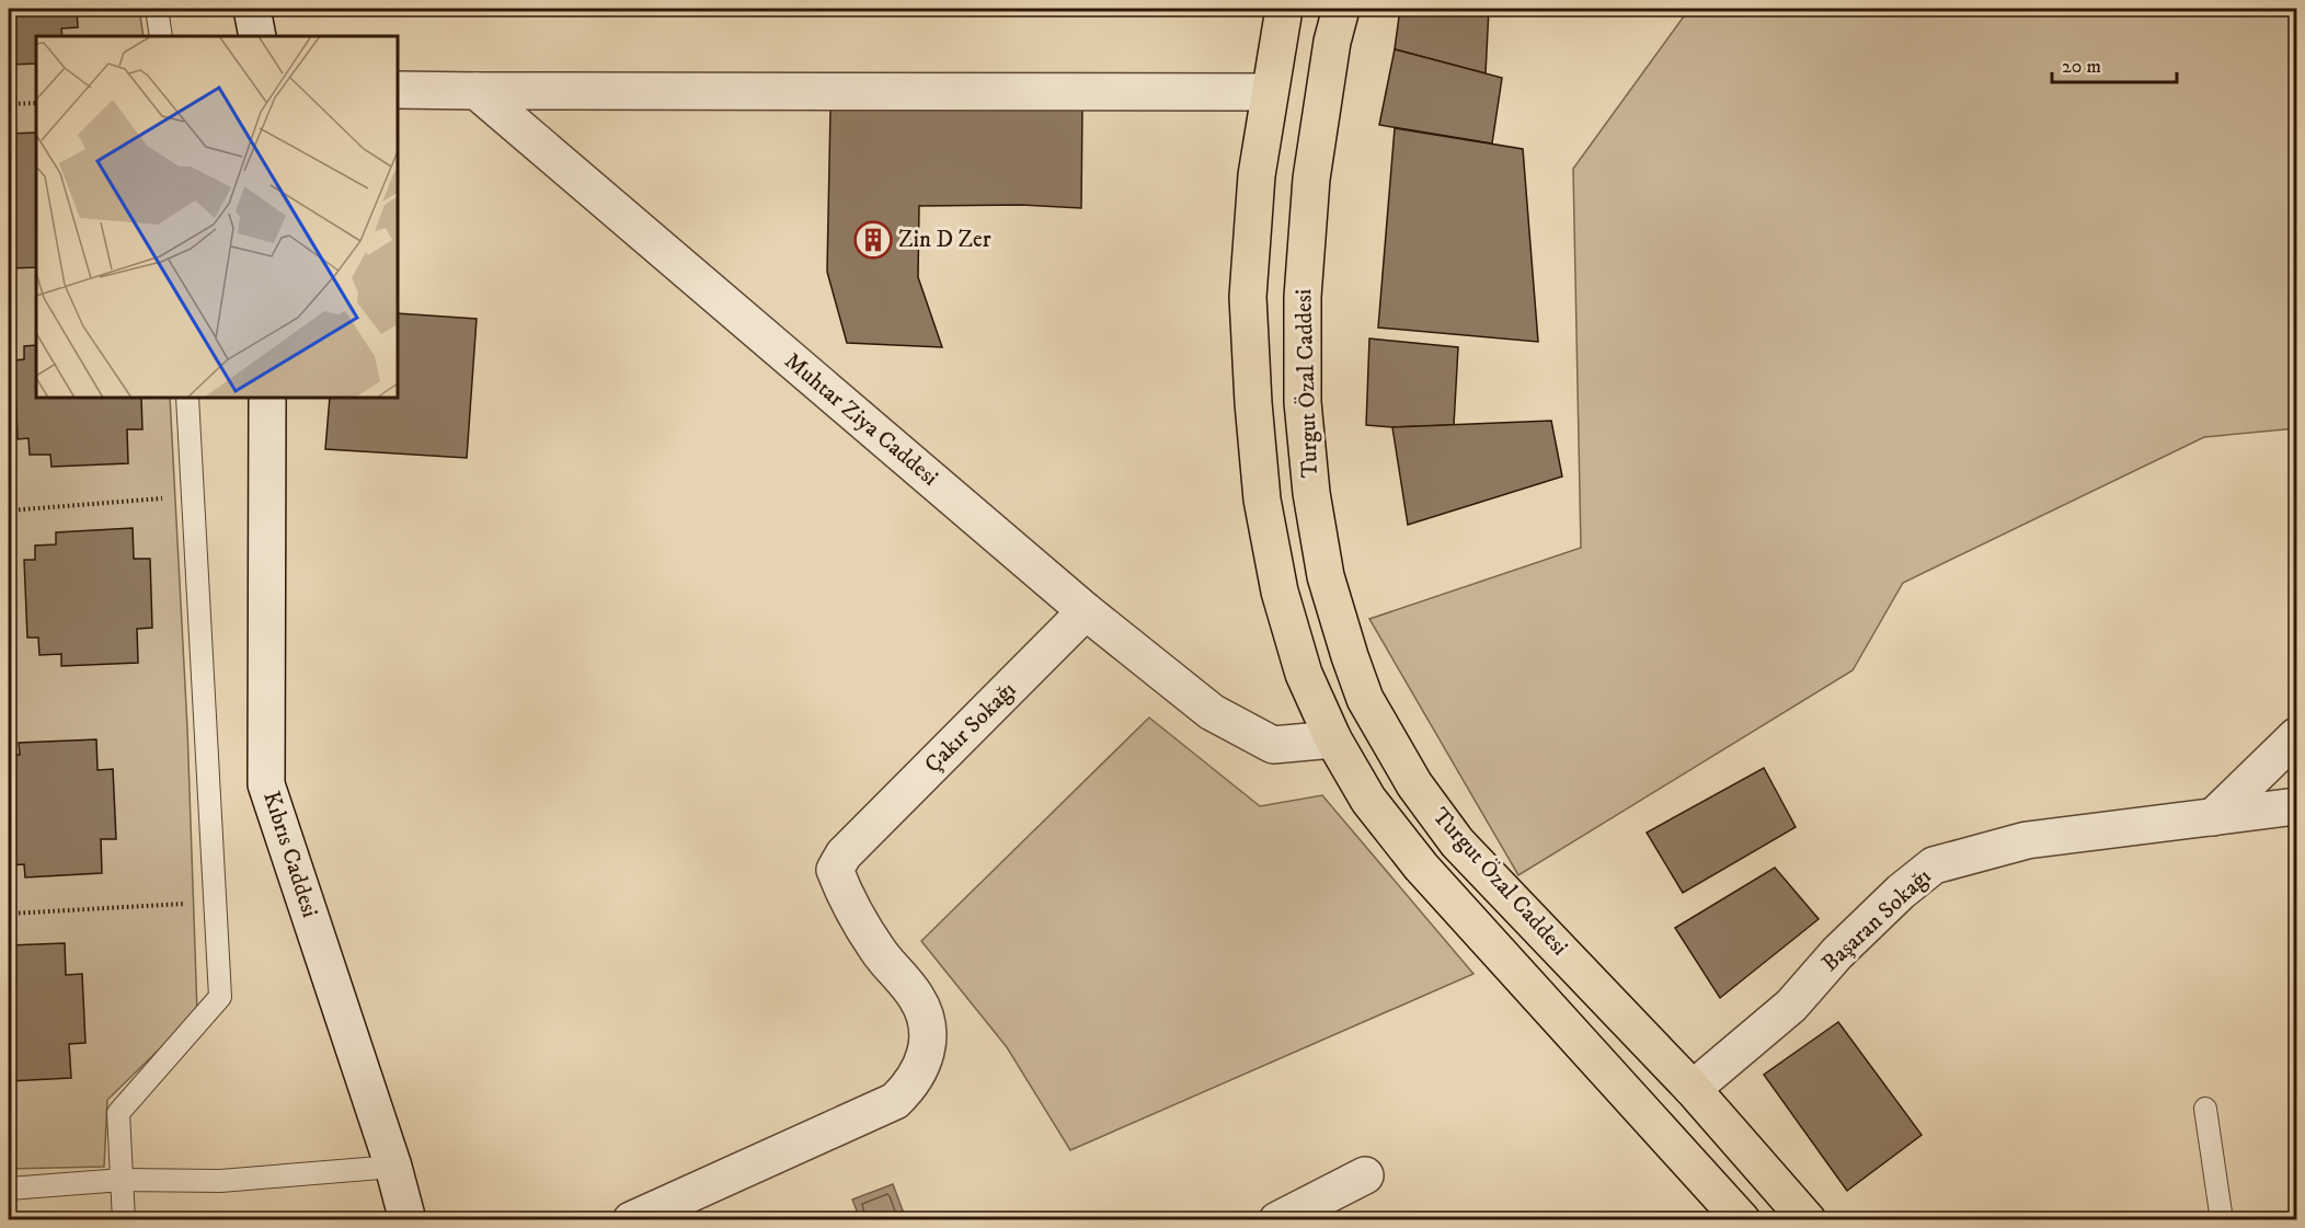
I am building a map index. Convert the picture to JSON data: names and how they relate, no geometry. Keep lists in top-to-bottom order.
{
  "streets": {
    "main road": ["Turgut Özal Caddesi"],
    "street": [
      "Muhtar Ziya Caddesi",
      "Çakır Sokağı",
      "Kıbrıs Caddesi",
      "Başaran Sokağı"
    ]
  },
  "crossings": [
    ["Turgut Özal Caddesi", "Muhtar Ziya Caddesi"],
    ["Turgut Özal Caddesi", "Başaran Sokağı"],
    ["Muhtar Ziya Caddesi", "Çakır Sokağı"]
  ],
  "places": {
    "building": ["Zin D Zer"]
  },
  "scale_bar": "20 m"
}
